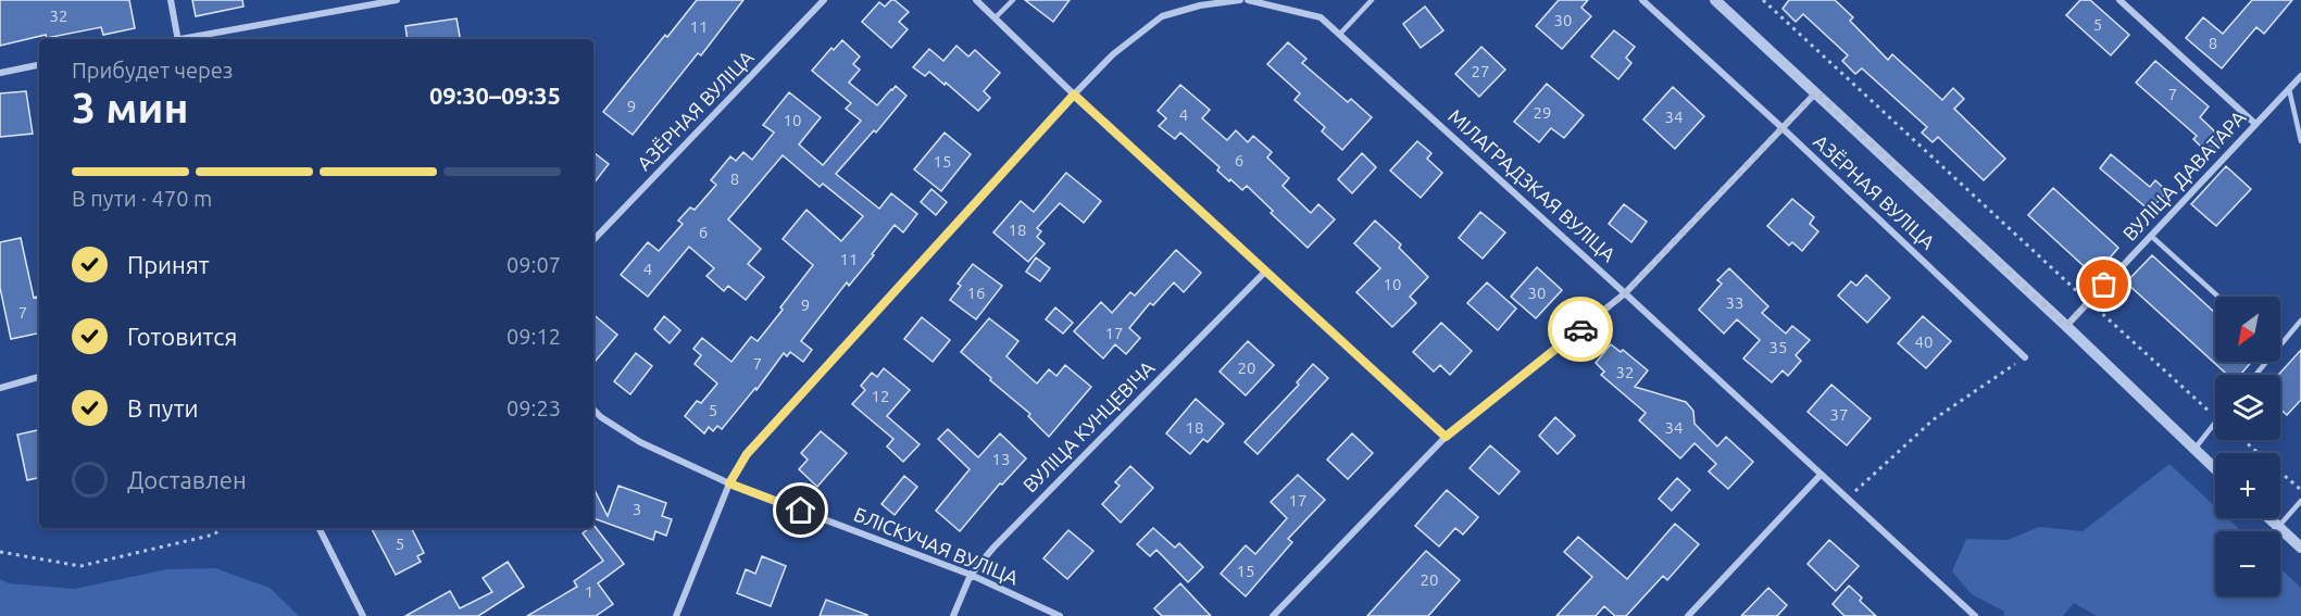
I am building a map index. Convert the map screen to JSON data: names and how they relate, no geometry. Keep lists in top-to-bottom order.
{
  "streets": {
    "street": [
      "АЗЁРНАЯ ВУЛІЦА",
      "ВУЛІЦА ДАВАТАРА",
      "МІЛАГРАДЗКАЯ ВУЛІЦА",
      "ВУЛІЦА КУНЦЕВІЧА",
      "БЛІСКУЧАЯ ВУЛІЦА"
    ]
  },
  "crossings": [
    ["ВУЛІЦА КУНЦЕВІЧА", "БЛІСКУЧАЯ ВУЛІЦА"]
  ],
  "house_numbers": [
    "32",
    "30",
    "5",
    "11",
    "8",
    "27",
    "7",
    "9",
    "29",
    "4",
    "34",
    "10",
    "6",
    "15",
    "8",
    "18",
    "6",
    "11",
    "4",
    "10",
    "16",
    "30",
    "33",
    "9",
    "7",
    "17",
    "40",
    "35",
    "7",
    "20",
    "32",
    "12",
    "5",
    "37",
    "18",
    "34",
    "13",
    "17",
    "3",
    "5",
    "15",
    "20",
    "1"
  ],
  "north": "bottom left",
  "page": {
    "heading": ["3 мин", "Прибудет через", "09:30–09:35"],
    "bar": "В пути · 470 m",
    "list": [
      ["Принят", "09:07"],
      ["Готовится", "09:12"],
      ["В пути", "09:23"],
      "Доставлен"
    ],
    "map_buttons": ["+", "−"]
  }
}
